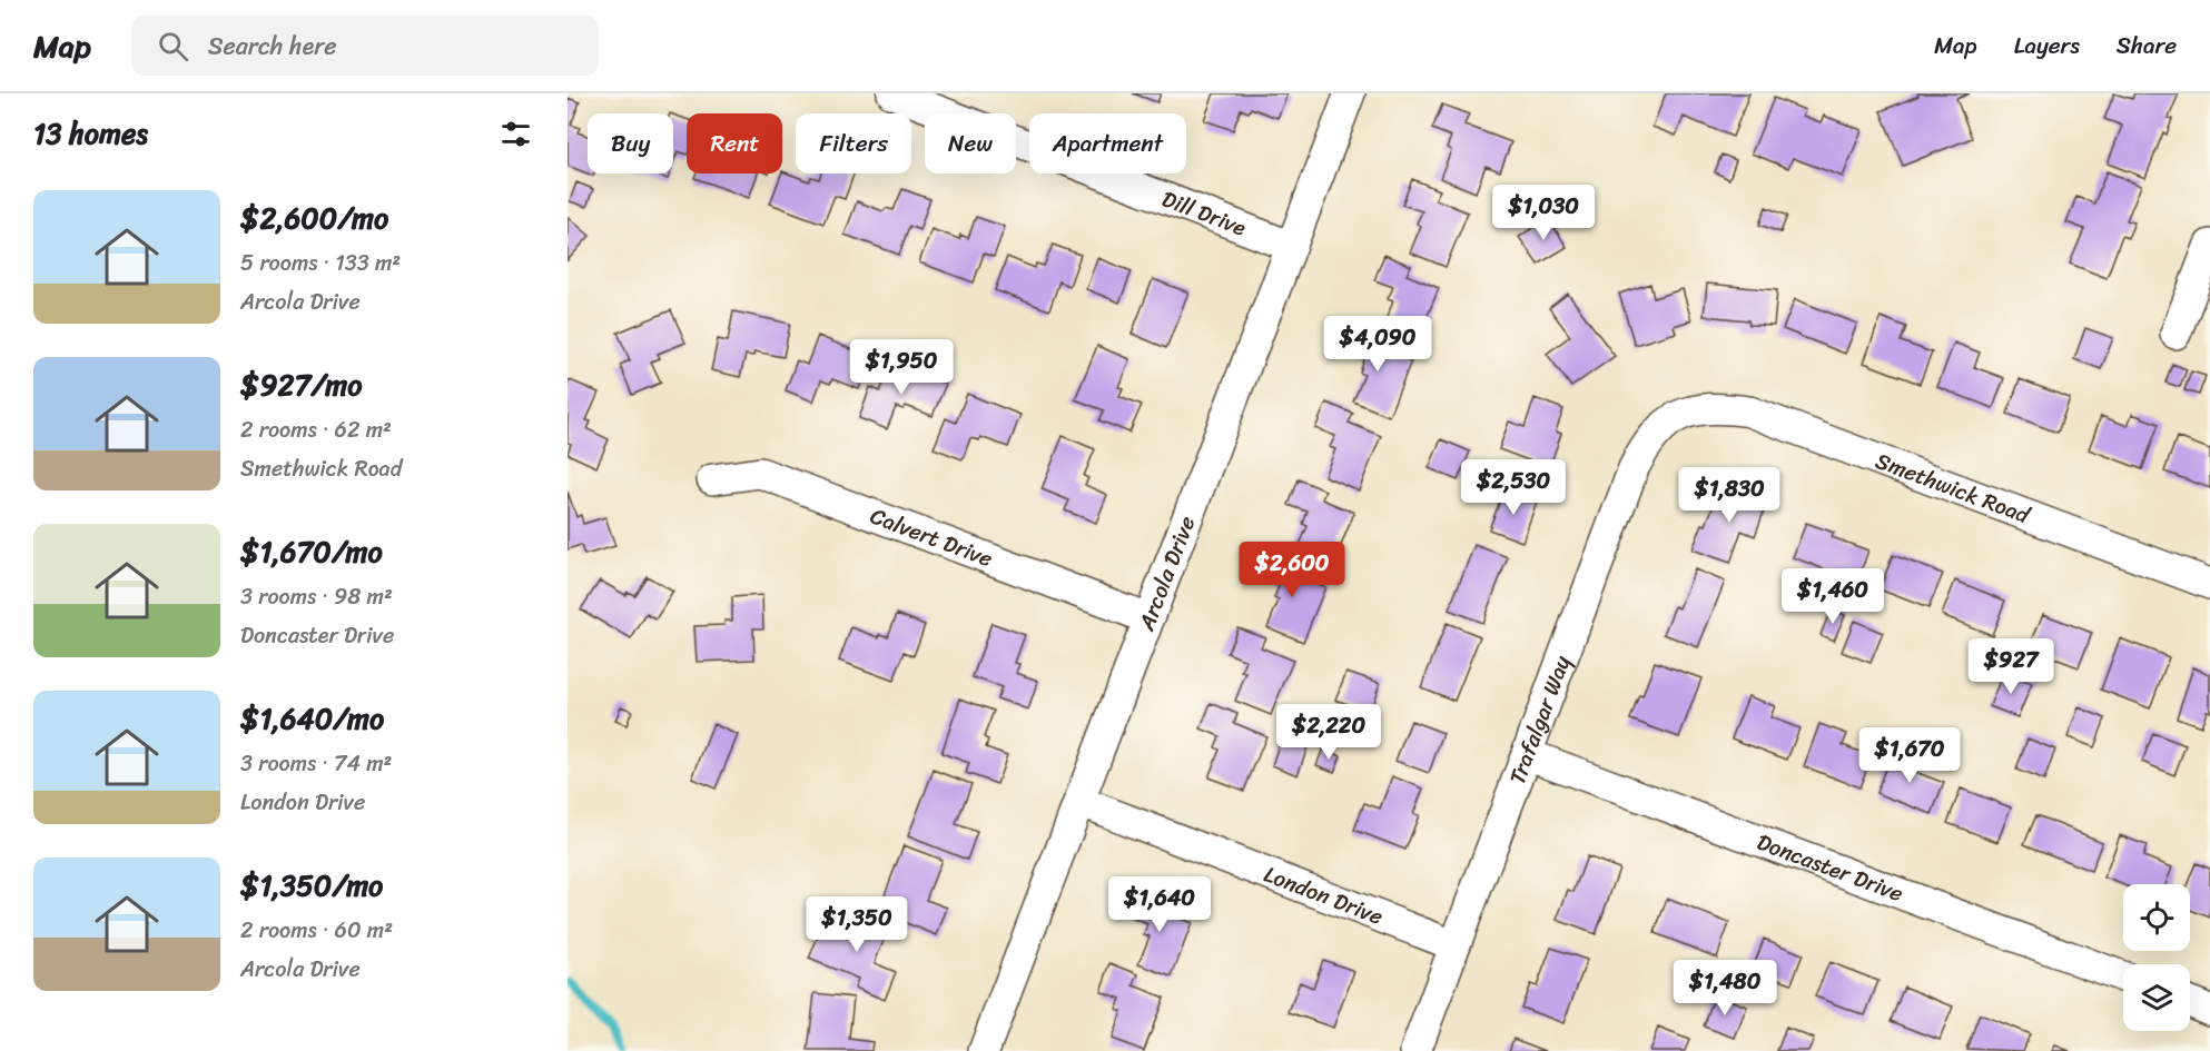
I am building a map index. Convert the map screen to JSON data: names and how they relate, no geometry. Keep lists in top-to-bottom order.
{
  "streets": {
    "street": [
      "Dill Drive",
      "Smethwick Road",
      "Calvert Drive",
      "Arcola Drive",
      "Trafalgar Way",
      "Doncaster Drive",
      "London Drive"
    ]
  },
  "crossings": [
    ["Dill Drive", "Arcola Drive"],
    ["Smethwick Road", "Trafalgar Way"],
    ["Calvert Drive", "Arcola Drive"],
    ["Arcola Drive", "London Drive"],
    ["Trafalgar Way", "Doncaster Drive"],
    ["Trafalgar Way", "London Drive"]
  ],
  "page": {
    "header": "Map",
    "search": "Search here",
    "nav": ["Map", "Layers", "Share"],
    "heading": "13 homes",
    "chip": [
      "Buy",
      "Rent",
      "Filters",
      "New",
      "Apartment"
    ],
    "list": [
      {
        "name": "$2,600/mo",
        "note": "5 rooms · 133 m² · Arcola Drive"
      },
      {
        "name": "$927/mo",
        "note": "2 rooms · 62 m² · Smethwick Road"
      },
      {
        "name": "$1,670/mo",
        "note": "3 rooms · 98 m² · Doncaster Drive"
      },
      {
        "name": "$1,640/mo",
        "note": "3 rooms · 74 m² · London Drive"
      },
      {
        "name": "$1,350/mo",
        "note": "2 rooms · 60 m² · Arcola Drive"
      }
    ],
    "price": [
      "$1,030",
      "$4,090",
      "$1,950",
      "$2,530",
      "$1,830",
      "$2,600",
      "$1,460",
      "$927",
      "$2,220",
      "$1,670",
      "$1,640",
      "$1,350",
      "$1,480"
    ]
  }
}
